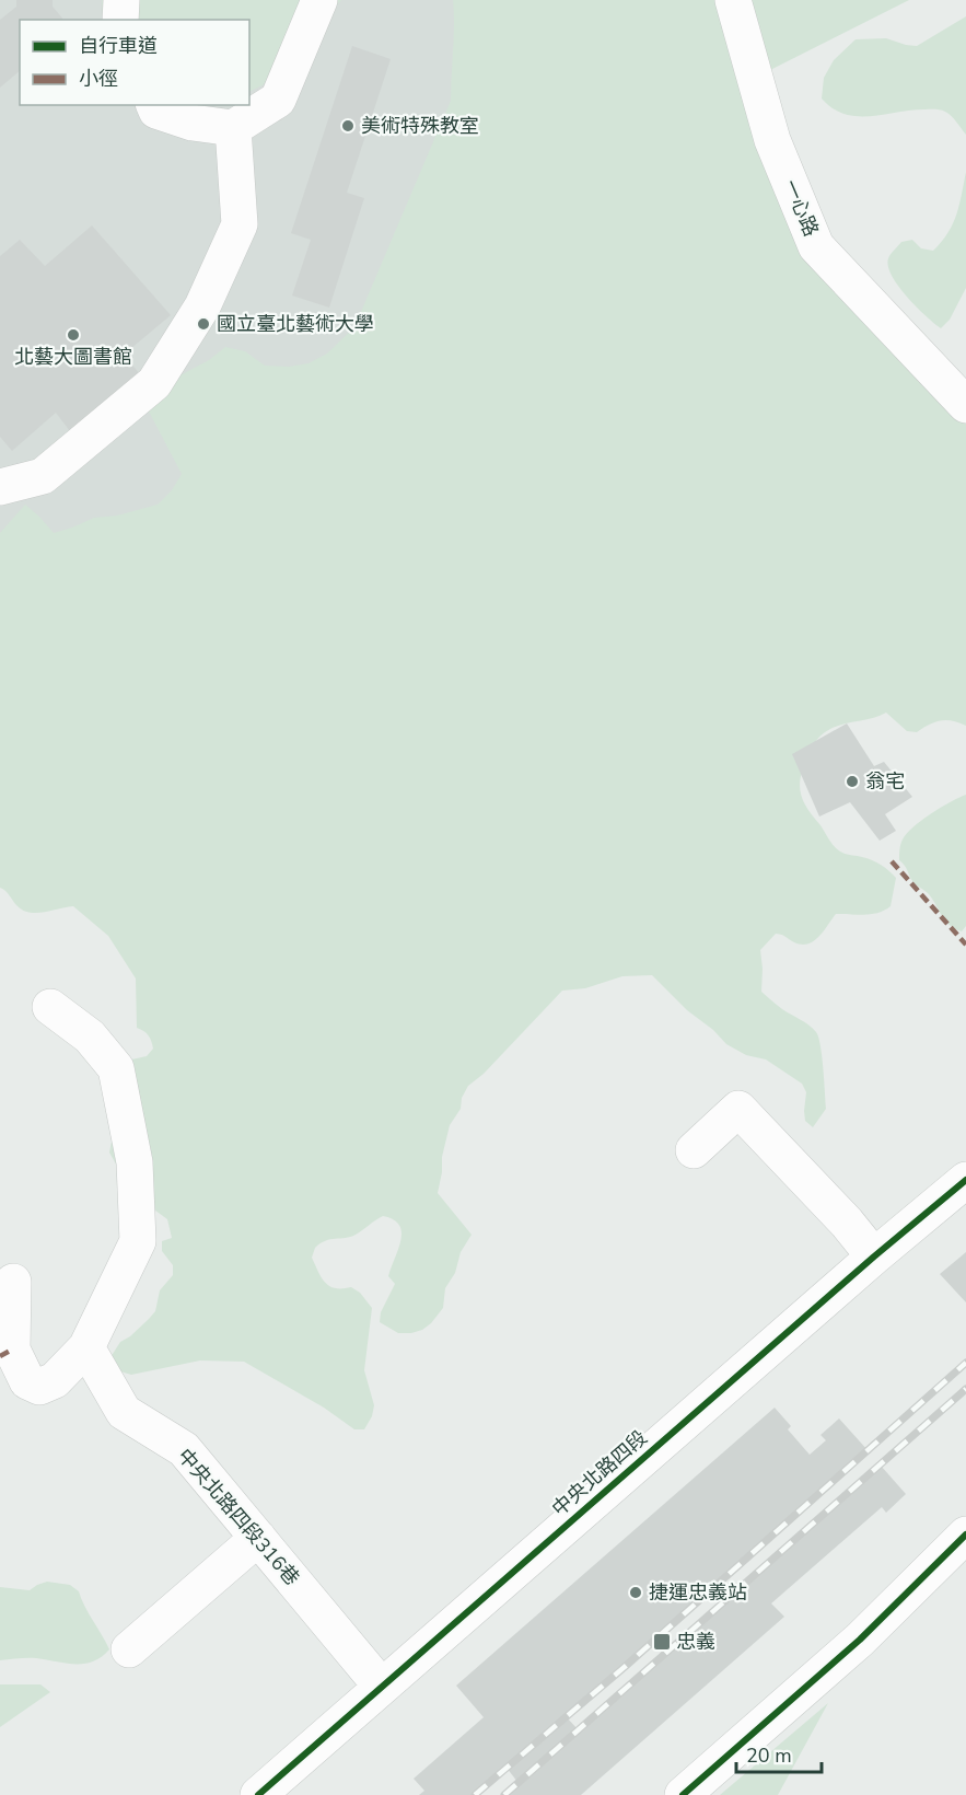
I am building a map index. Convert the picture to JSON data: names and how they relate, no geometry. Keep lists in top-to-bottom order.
{
  "streets": {
    "street": ["一心路", "中央北路四段", "中央北路四段316巷"]
  },
  "crossings": [
    ["中央北路四段", "中央北路四段316巷"]
  ],
  "places": {
    "other": [
      "美術特殊教室",
      "國立臺北藝術大學",
      "北藝大圖書館",
      "翁宅",
      "捷運忠義站"
    ],
    "transit": ["忠義"]
  },
  "legend": ["自行車道", "小徑"],
  "scale_bar": "20 m"
}
